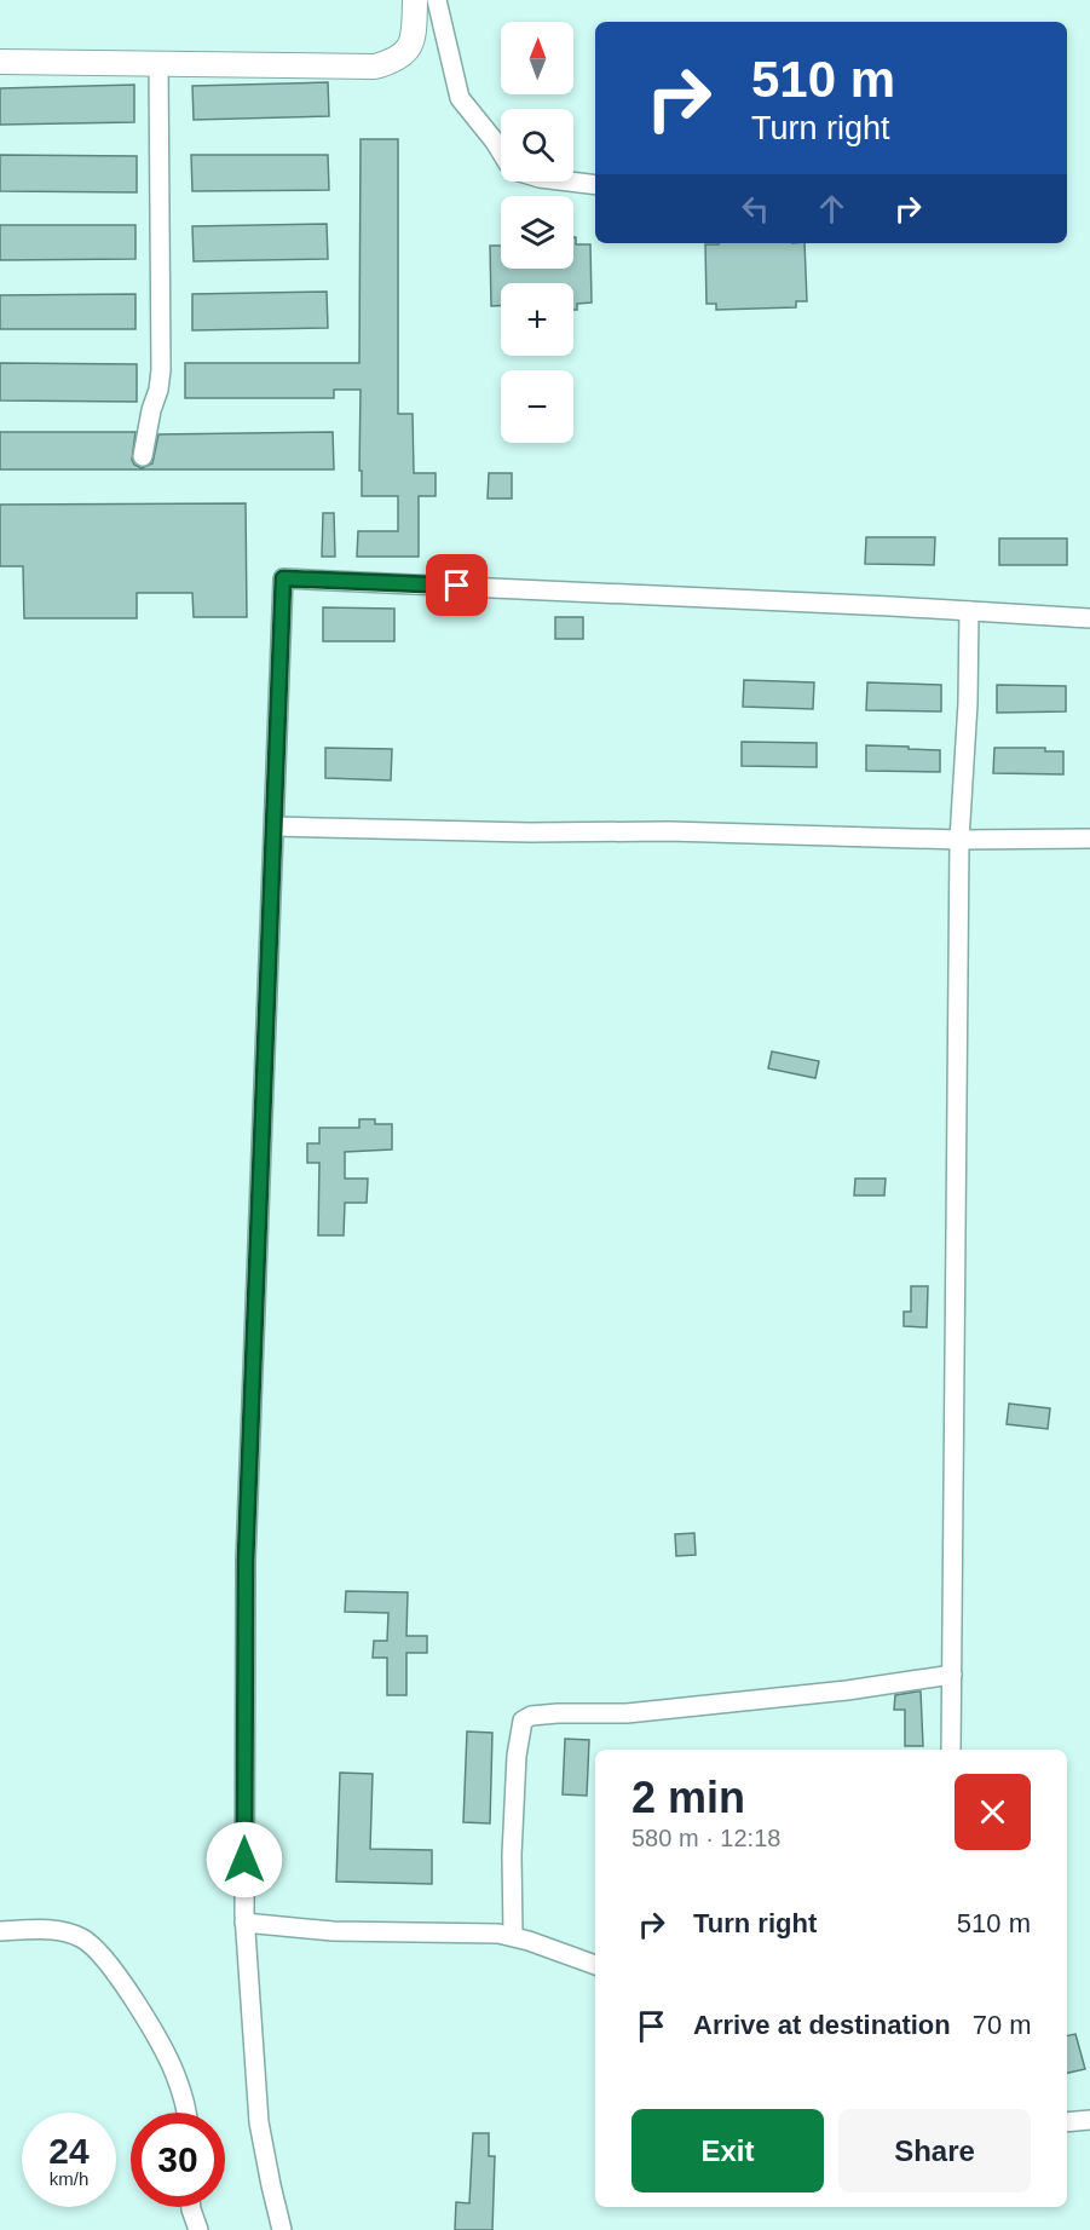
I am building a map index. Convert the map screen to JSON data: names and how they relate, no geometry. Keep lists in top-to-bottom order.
{
  "north": "top",
  "page": {
    "map_buttons": ["+", "−"],
    "turn": ["510 m", "Turn right"],
    "heading": ["2 min", "580 m · 12:18"],
    "list": [
      {
        "name": "Turn right",
        "value": "510 m"
      },
      {
        "name": "Arrive at destination",
        "value": "70 m"
      }
    ],
    "buttons": ["Exit", "Share"],
    "speed": "24 km/h",
    "limit": "30"
  }
}
